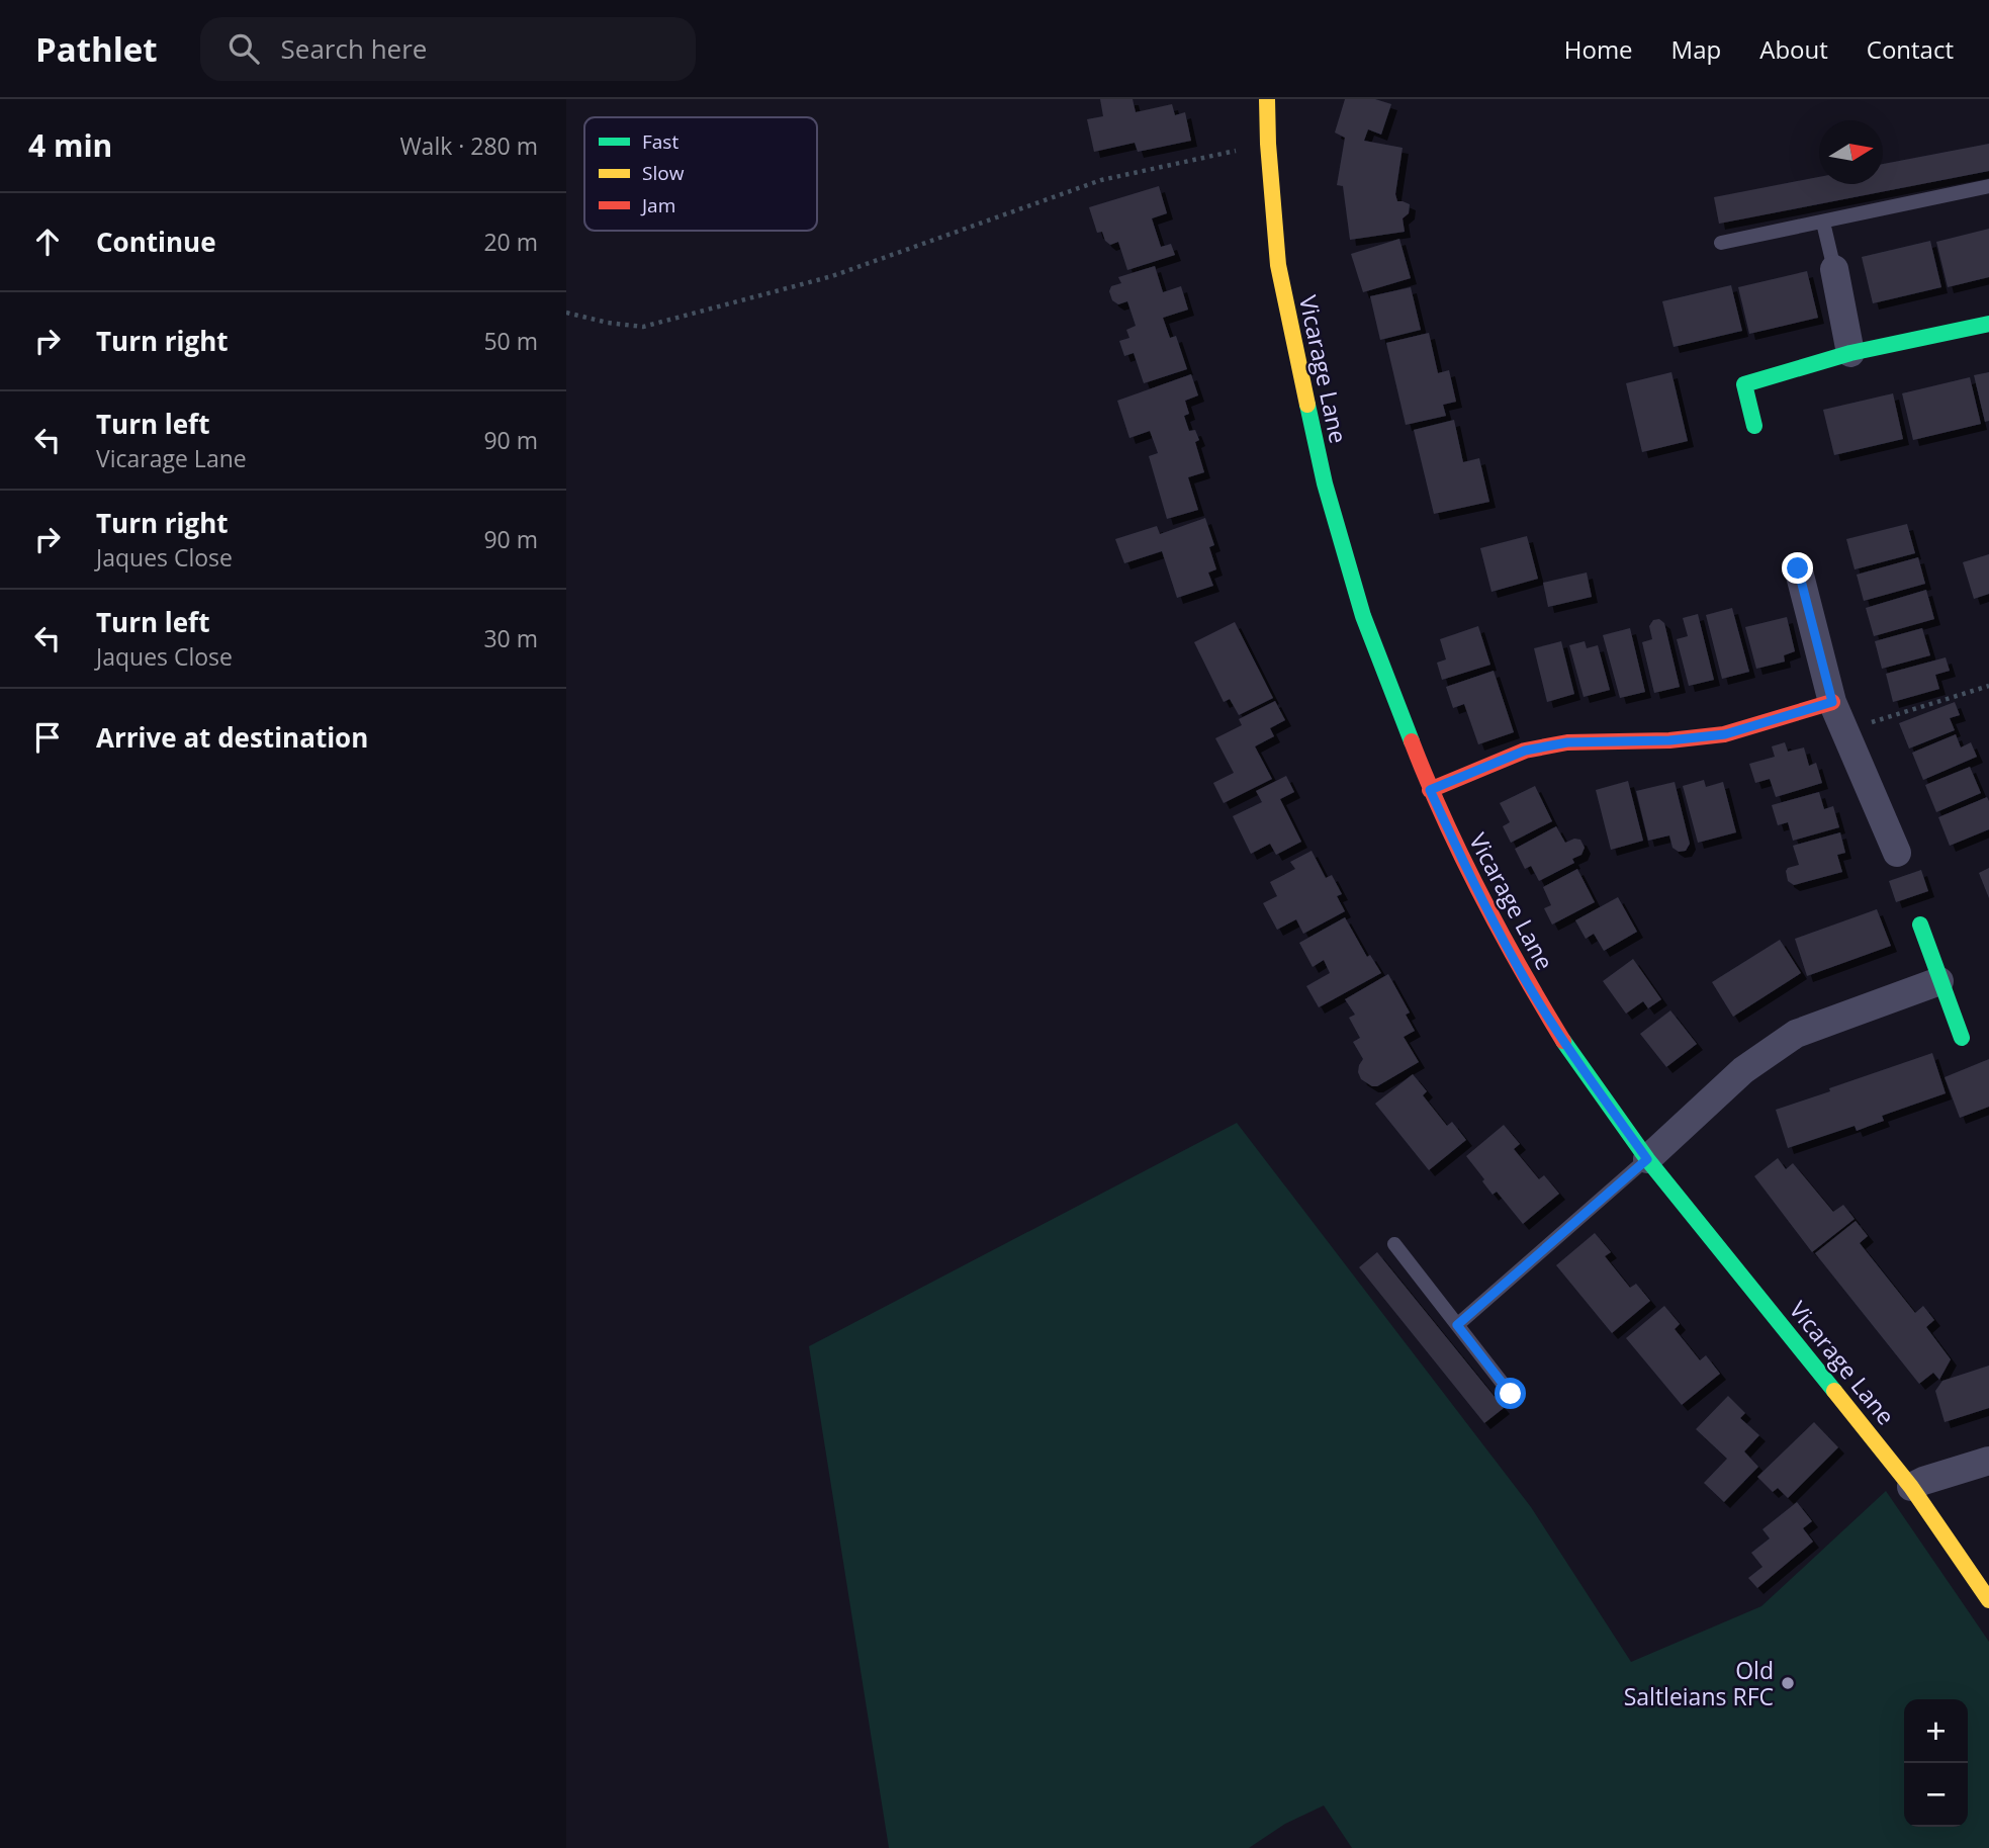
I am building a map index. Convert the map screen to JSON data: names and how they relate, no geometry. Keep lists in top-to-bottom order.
{
  "streets": {
    "street": ["Vicarage Lane"]
  },
  "places": ["Old Saltleians RFC"],
  "legend": ["Fast", "Slow", "Jam"],
  "north": "right",
  "page": {
    "header": "Pathlet",
    "search": "Search here",
    "nav": [
      "Home",
      "Map",
      "About",
      "Contact"
    ],
    "heading": ["4 min", "Walk · 280 m"],
    "list": [
      ["Continue", "20 m"],
      ["Turn right", "50 m"],
      ["Turn left", "Vicarage Lane", "90 m"],
      ["Turn right", "Jaques Close", "90 m"],
      ["Turn left", "Jaques Close", "30 m"],
      "Arrive at destination"
    ],
    "map_buttons": ["+", "−"]
  }
}
